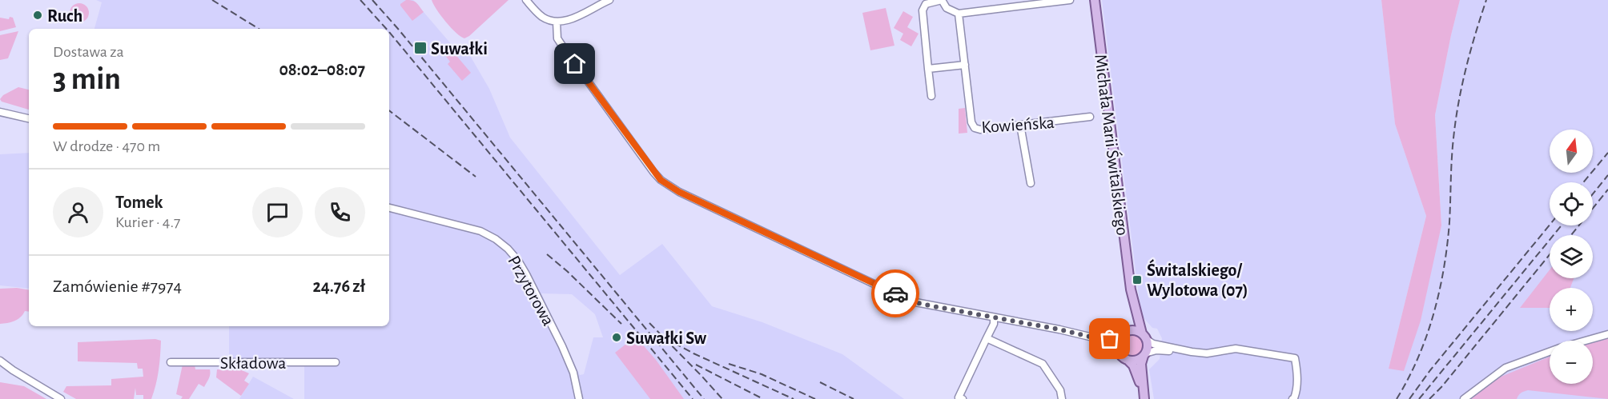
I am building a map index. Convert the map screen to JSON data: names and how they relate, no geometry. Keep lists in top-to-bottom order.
{
  "streets": {
    "main road": ["Michała Marii Świtalskiego"],
    "street": ["Kowieńska", "Przytorowa", "Składowa"]
  },
  "places": {
    "other": ["Ruch", "Suwałki Sw"],
    "transit": ["Suwałki", "Świtalskiego/ Wylotowa (07)"]
  },
  "north": "top",
  "page": {
    "heading": ["3 min", "Dostawa za", "08:02–08:07"],
    "panel": [
      "Tomek",
      "Kurier · 4.7",
      "Zamówienie #7974",
      "24.76 zł"
    ],
    "bar": "W drodze · 470 m",
    "map_buttons": ["+", "−"]
  }
}
